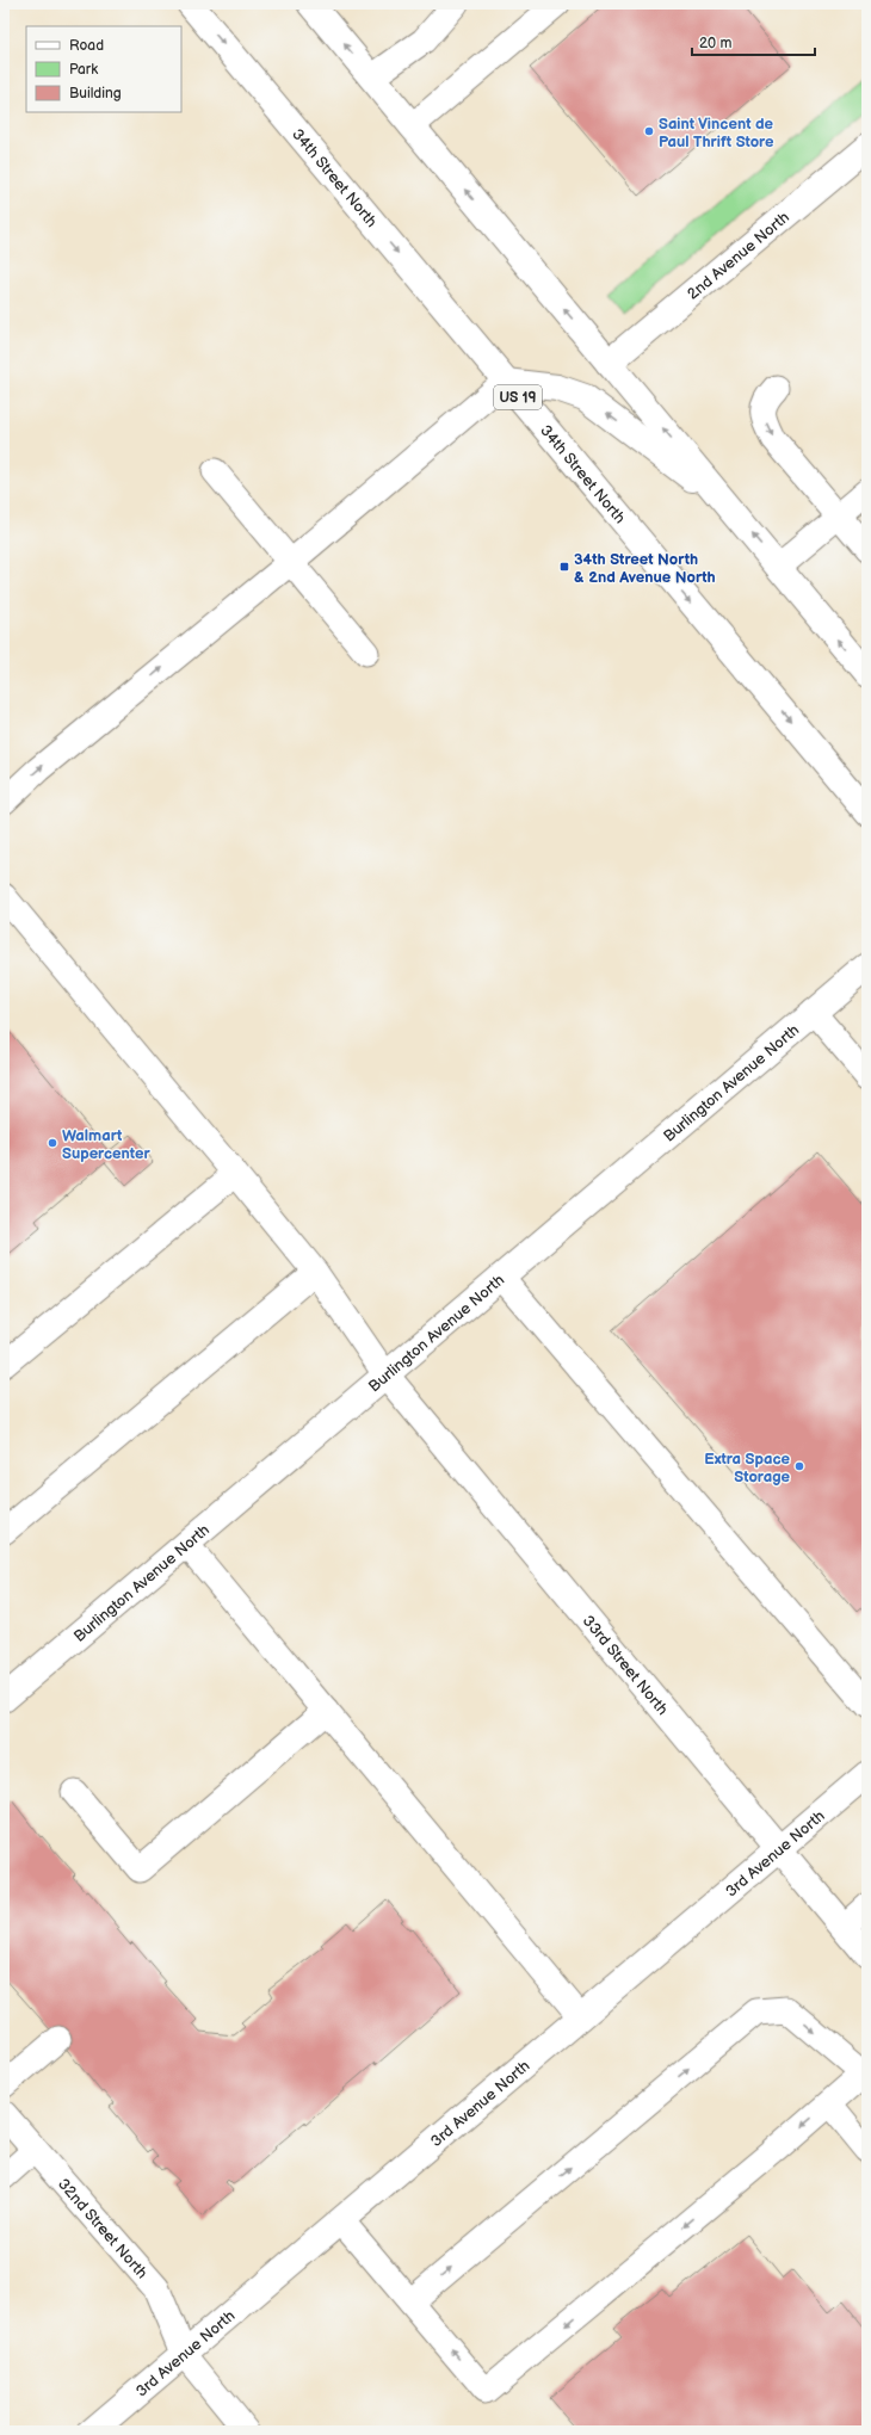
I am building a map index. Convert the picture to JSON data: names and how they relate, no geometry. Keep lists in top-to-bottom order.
{
  "streets": {
    "main road": [
      "34th Street North",
      "2nd Avenue North",
      "US 19",
      "Burlington Avenue North",
      "33rd Street North",
      "3rd Avenue North",
      "32nd Street North"
    ]
  },
  "crossings": [
    ["Burlington Avenue North", "33rd Street North"],
    ["33rd Street North", "3rd Avenue North"],
    ["3rd Avenue North", "32nd Street North"]
  ],
  "places": {
    "other": ["Saint Vincent de Paul Thrift Store", "Walmart Supercenter", "Extra Space Storage"],
    "transit": ["34th Street North & 2nd Avenue North"]
  },
  "legend": ["Road", "Park", "Building"],
  "scale_bar": "20 m"
}
